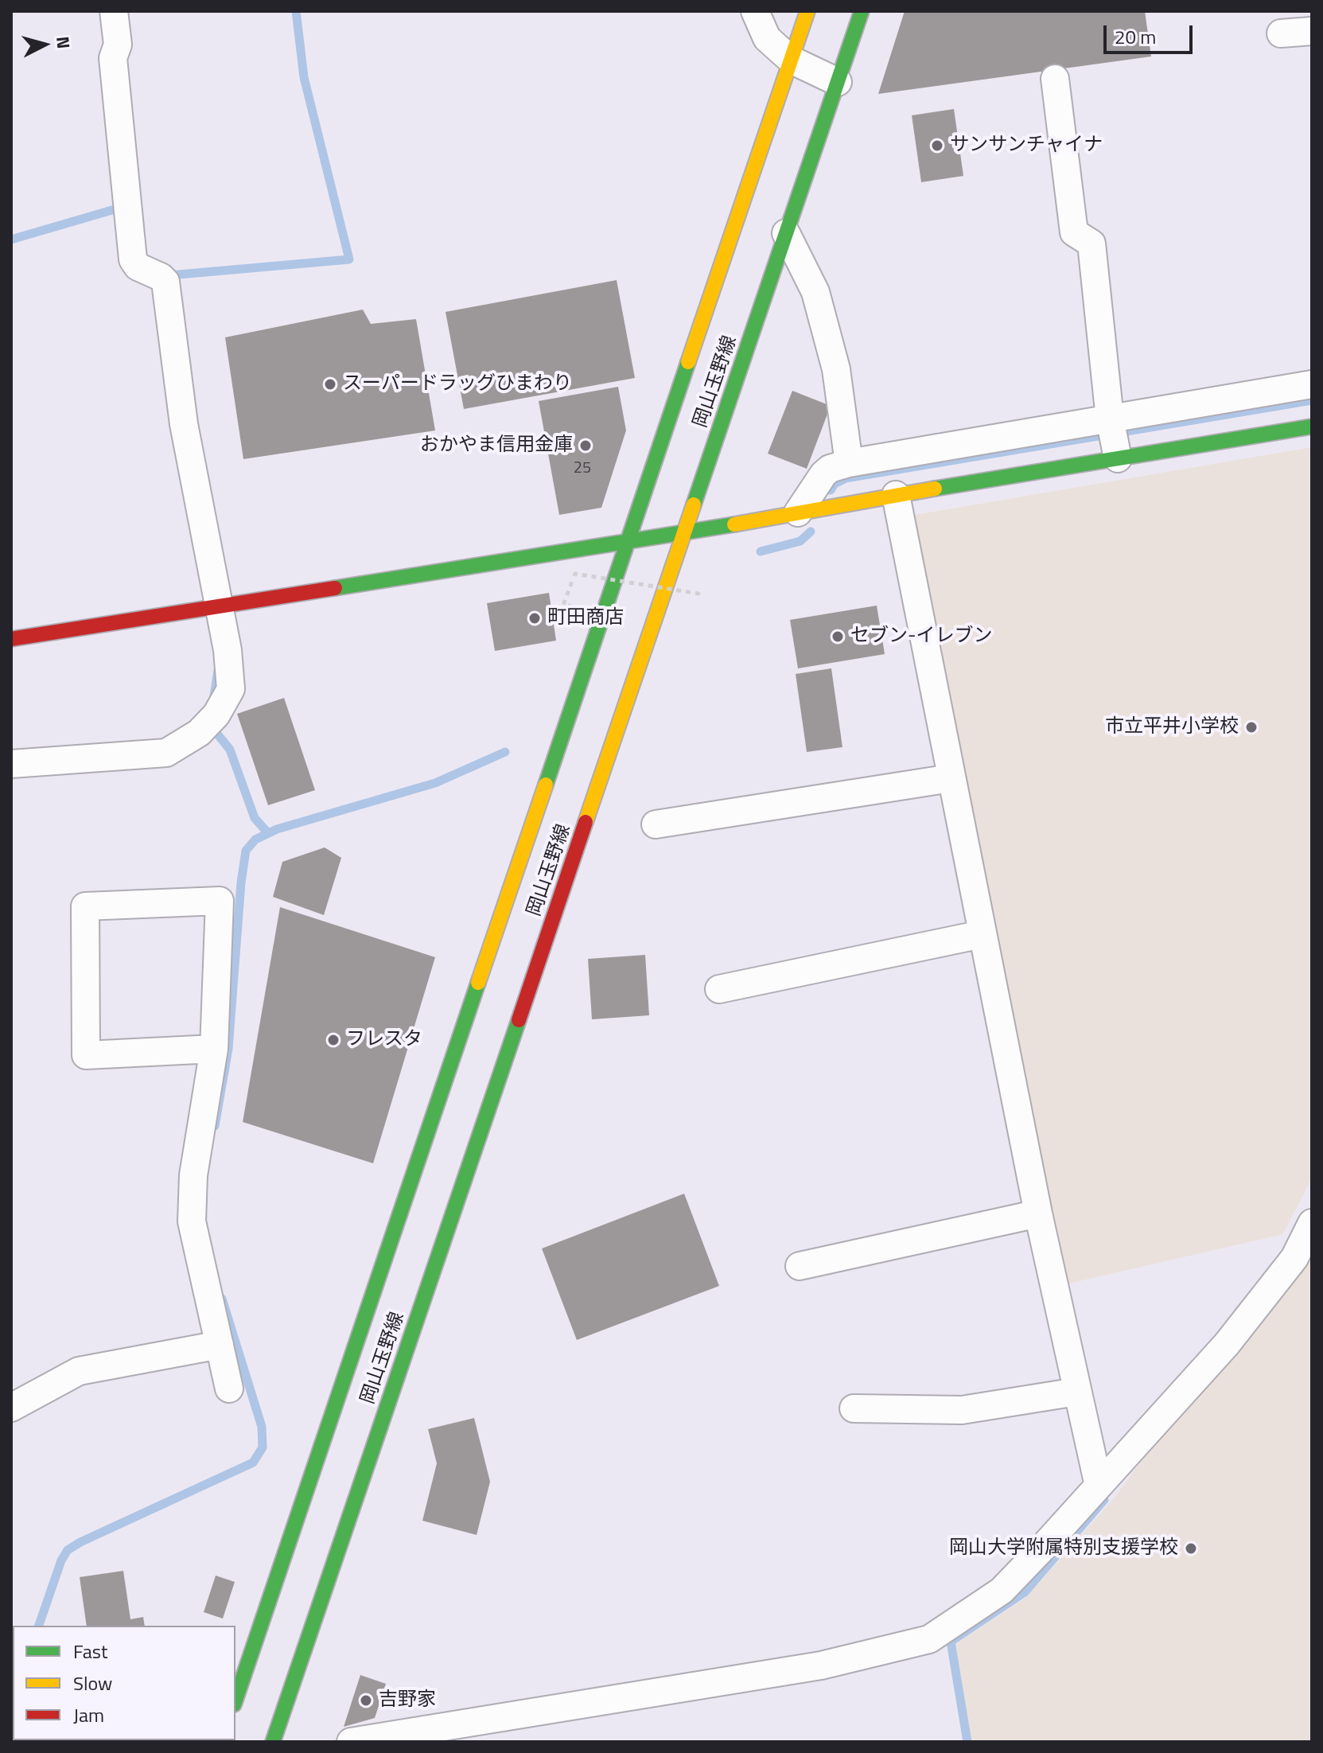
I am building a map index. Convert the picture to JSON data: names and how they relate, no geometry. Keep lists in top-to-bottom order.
{
  "streets": {
    "main road": ["岡山玉野線"]
  },
  "places": [
    "サンサンチャイナ",
    "スーパードラッグひまわり",
    "おかやま信用金庫",
    "町田商店",
    "セブン-イレブン",
    "市立平井小学校",
    "フレスタ",
    "岡山大学附属特別支援学校",
    "吉野家"
  ],
  "house_numbers": ["25"],
  "legend": ["Fast", "Slow", "Jam"],
  "scale_bar": "20 m",
  "north": "right"
}
